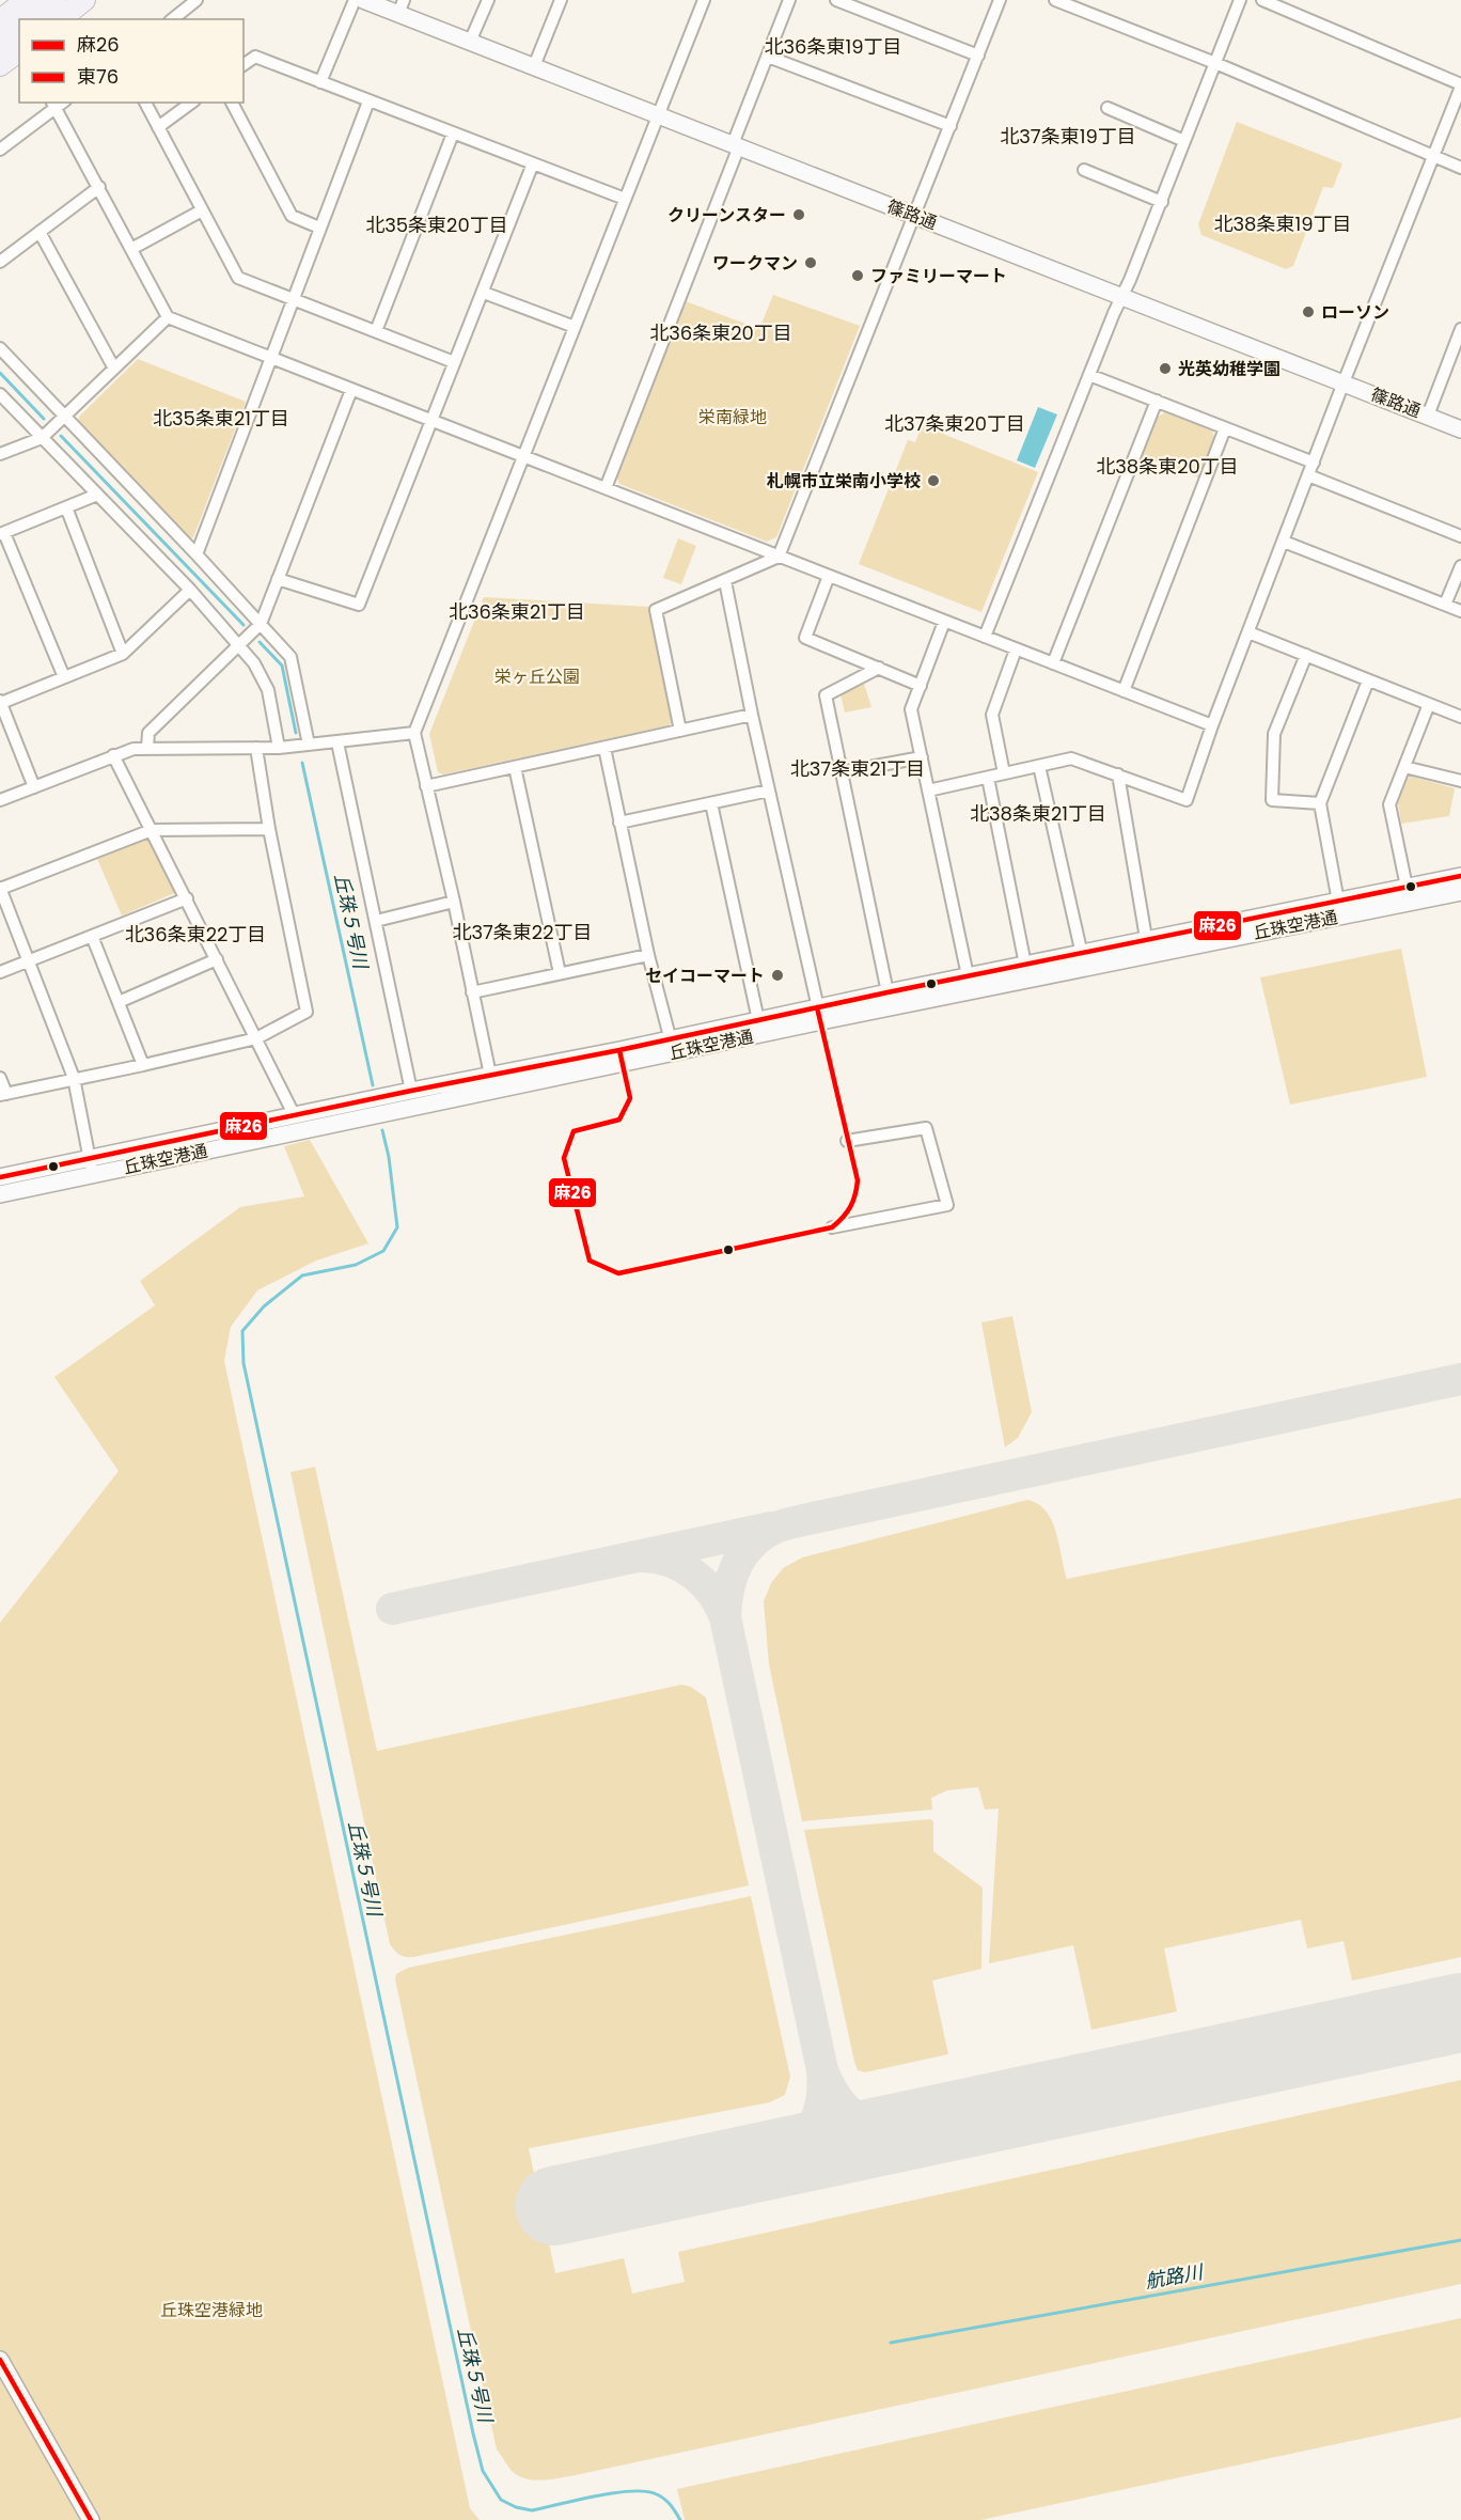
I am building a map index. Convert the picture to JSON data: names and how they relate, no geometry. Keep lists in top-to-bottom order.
{
  "streets": {
    "main road": ["篠路通", "丘珠空港通"]
  },
  "districts": [
    "北36条東19丁目",
    "北37条東19丁目",
    "北38条東19丁目",
    "北35条東20丁目",
    "北36条東20丁目",
    "北35条東21丁目",
    "北37条東20丁目",
    "北38条東20丁目",
    "北36条東21丁目",
    "北37条東21丁目",
    "北38条東21丁目",
    "北37条東22丁目",
    "北36条東22丁目"
  ],
  "water": ["丘珠５号川", "航路川"],
  "parks": ["栄南緑地", "栄ヶ丘公園", "丘珠空港緑地"],
  "places": [
    "クリーンスター",
    "ワークマン",
    "ファミリーマート",
    "ローソン",
    "光英幼稚学園",
    "札幌市立栄南小学校",
    "セイコーマート"
  ],
  "lines": ["transit line 麻26", "transit line 東76"],
  "legend": ["麻26", "東76"]
}
